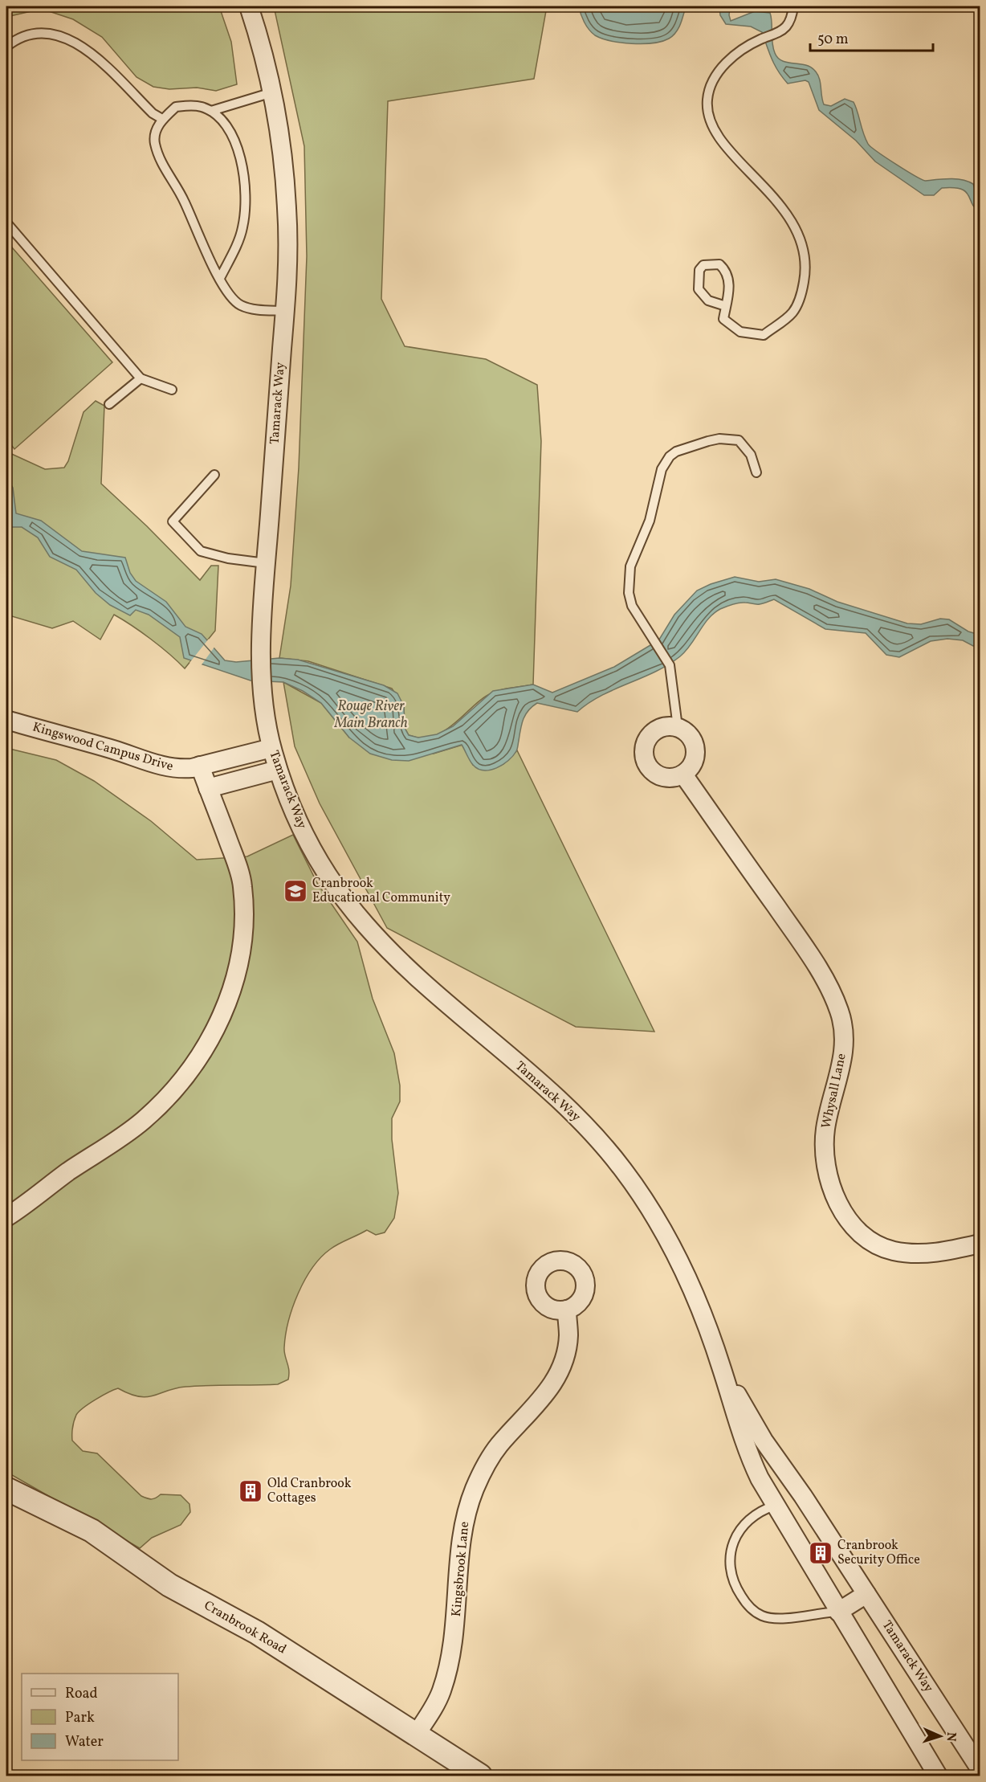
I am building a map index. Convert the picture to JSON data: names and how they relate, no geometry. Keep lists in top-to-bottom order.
{
  "streets": {
    "street": [
      "Tamarack Way",
      "Kingswood Campus Drive",
      "Whysall Lane",
      "Kingsbrook Lane",
      "Cranbrook Road"
    ]
  },
  "crossings": [
    ["Tamarack Way", "Kingswood Campus Drive"],
    ["Kingsbrook Lane", "Cranbrook Road"]
  ],
  "water": ["Rouge River Main Branch"],
  "places": {
    "school or university": ["Cranbrook Educational Community"],
    "building": ["Old Cranbrook Cottages", "Cranbrook Security Office"]
  },
  "legend": ["Road", "Park", "Water"],
  "scale_bar": "50 m",
  "north": "right"
}
